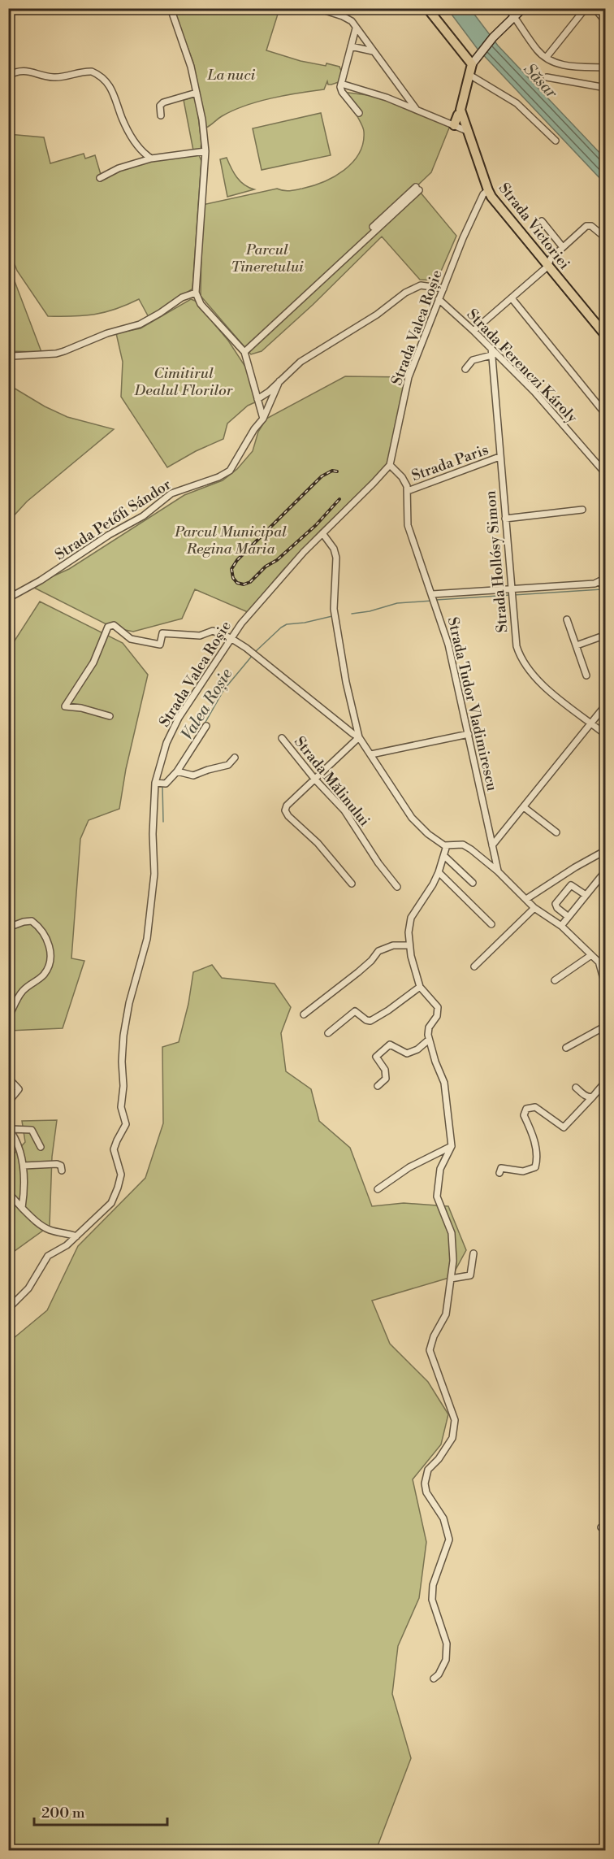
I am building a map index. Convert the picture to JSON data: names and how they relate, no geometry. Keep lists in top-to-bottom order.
{
  "streets": {
    "main road": ["Strada Victoriei"],
    "street": [
      "Strada Valea Roșie",
      "Strada Ferenczi Károly",
      "Strada Paris",
      "Strada Petőfi Sándor",
      "Strada Hollósy Simon",
      "Strada Tudor Vladimirescu",
      "Strada Mălinului"
    ]
  },
  "crossings": [
    ["Strada Victoriei", "Strada Valea Roșie"],
    ["Strada Valea Roșie", "Strada Ferenczi Károly"],
    ["Strada Valea Roșie", "Strada Petőfi Sándor"],
    ["Strada Ferenczi Károly", "Strada Hollósy Simon"],
    ["Strada Paris", "Strada Hollósy Simon"],
    ["Strada Paris", "Strada Tudor Vladimirescu"]
  ],
  "water": ["Săsar", "Valea Roșie"],
  "parks": [
    "La nuci",
    "Parcul Tineretului",
    "Cimitirul Dealul Florilor",
    "Parcul Municipal Regina Maria"
  ],
  "scale_bar": "200 m"
}
